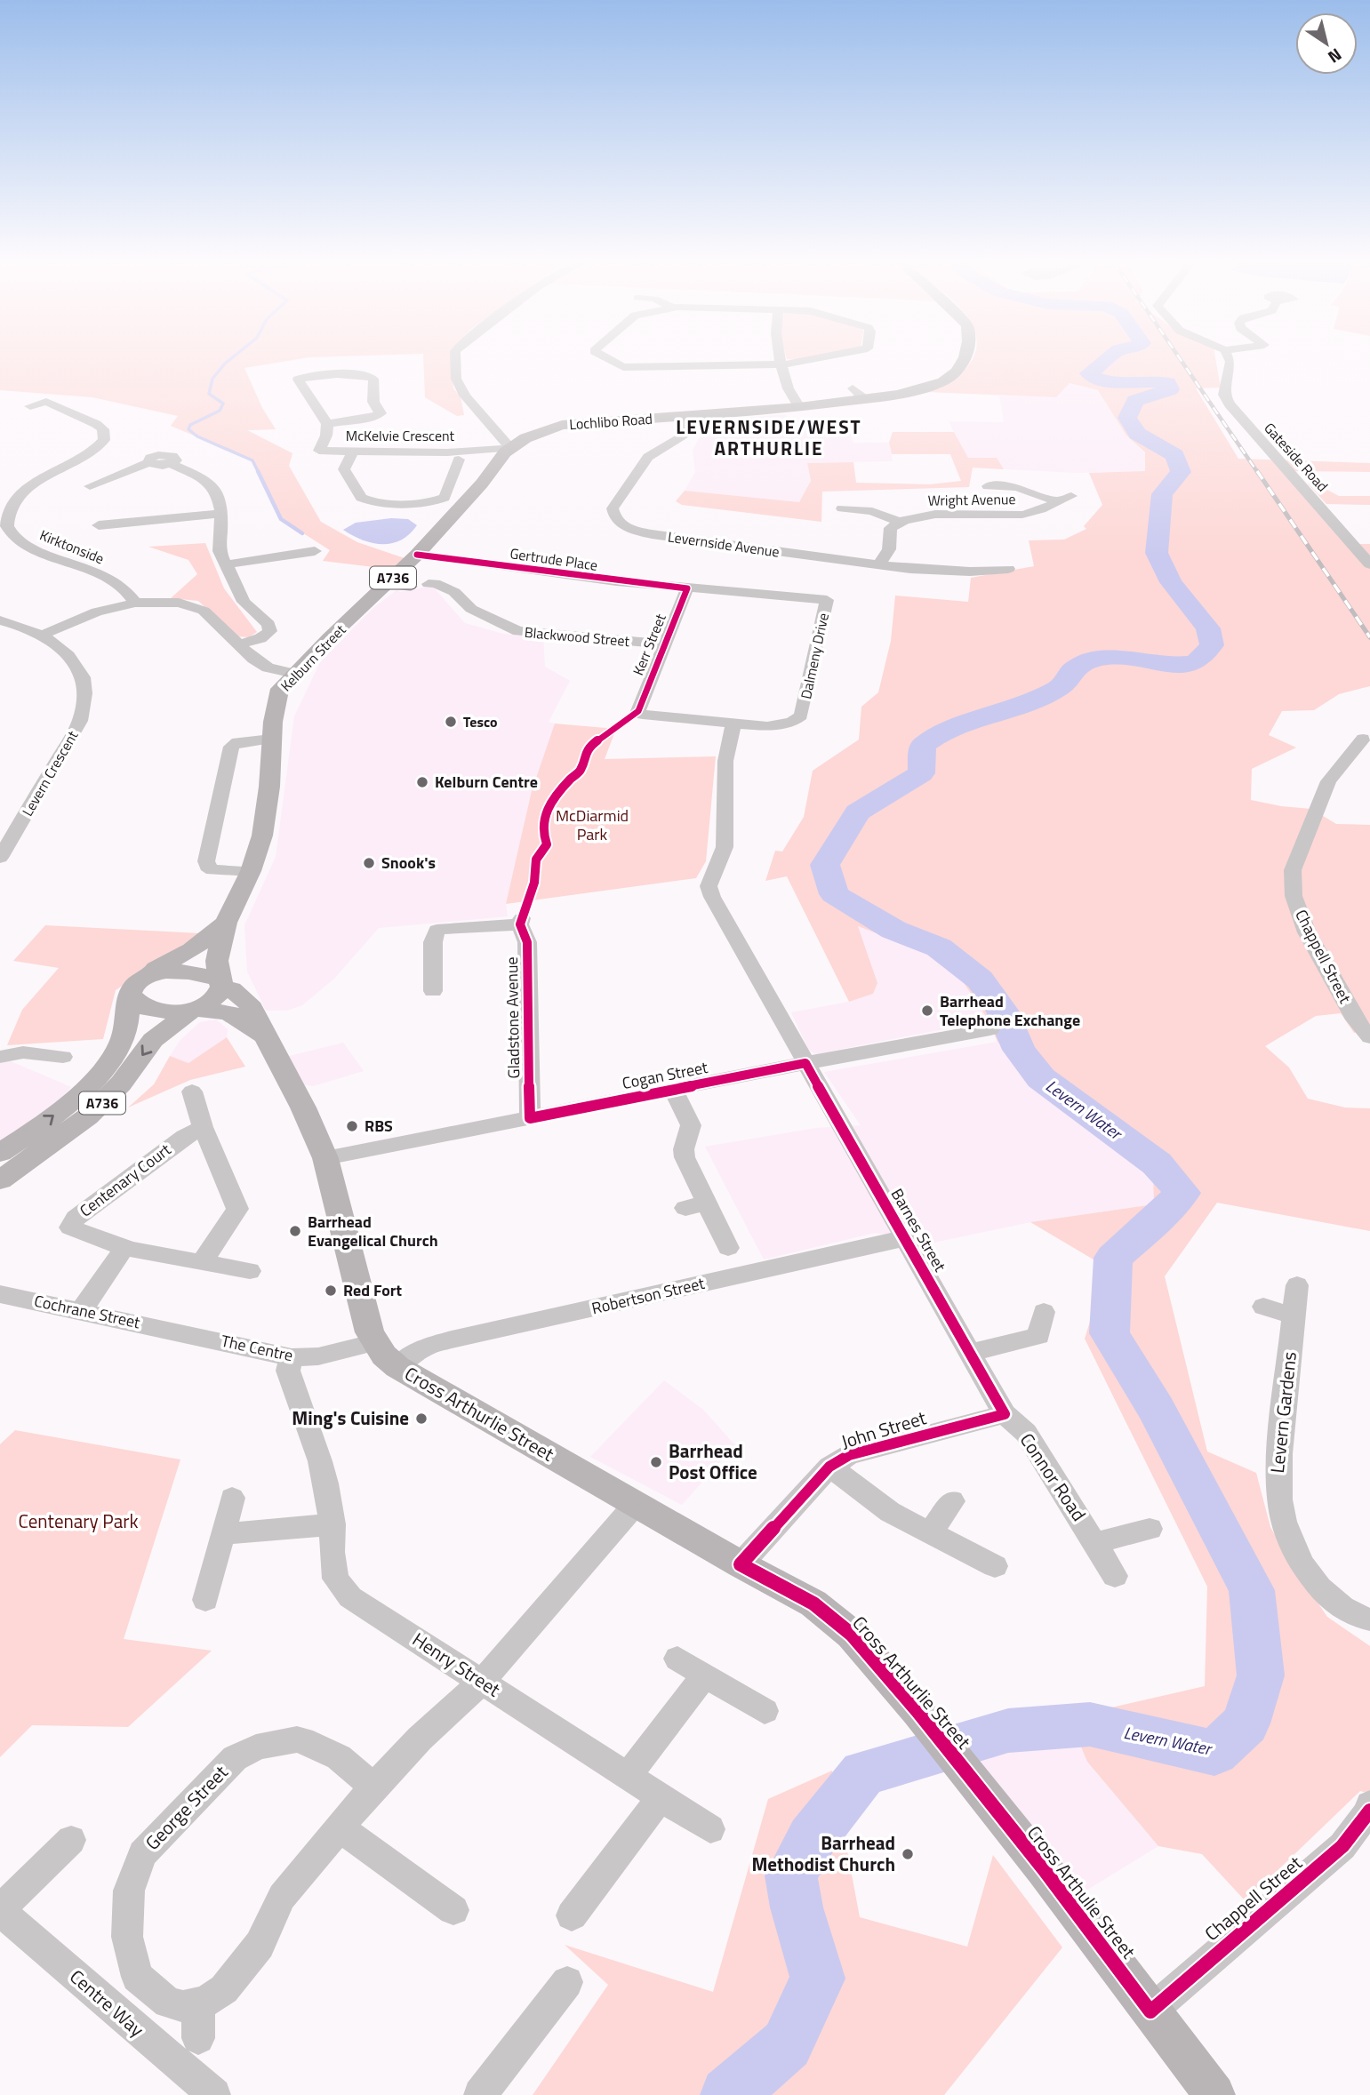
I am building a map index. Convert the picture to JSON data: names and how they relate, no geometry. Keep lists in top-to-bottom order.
{
  "streets": {
    "main road": [
      "Lochlibo Road",
      "A736",
      "Kelburn Street",
      "Cross Arthurlie Street",
      "Cross Arthulie Street"
    ],
    "street": [
      "McKelvie Crescent",
      "Gateside Road",
      "Wright Avenue",
      "Levernside Avenue",
      "Kirktonside",
      "Gertrude Place",
      "Blackwood Street",
      "Kerr Street",
      "Dalmeny Drive",
      "Levern Crescent",
      "Chappell Street",
      "Gladstone Avenue",
      "Cogan Street",
      "Centenary Court",
      "Barnes Street",
      "Robertson Street",
      "Cochrane Street",
      "The Centre",
      "Levern Gardens",
      "John Street",
      "Connor Road",
      "Henry Street",
      "George Street",
      "Centre Way"
    ]
  },
  "crossings": [
    ["Lochlibo Road", "McKelvie Crescent"],
    ["Lochlibo Road", "Levernside Avenue"],
    ["Lochlibo Road", "Kelburn Street"],
    ["McKelvie Crescent", "Kelburn Street"],
    ["Gertrude Place", "Kerr Street"],
    ["Gertrude Place", "Dalmeny Drive"],
    ["Gertrude Place", "Kelburn Street"],
    ["A736", "Kelburn Street"],
    ["A736", "Cross Arthurlie Street"],
    ["Blackwood Street", "Kerr Street"],
    ["Kerr Street", "Dalmeny Drive"],
    ["Kerr Street", "Barnes Street"],
    ["Dalmeny Drive", "Barnes Street"],
    ["Kelburn Street", "Cross Arthurlie Street"],
    ["Chappell Street", "Cross Arthulie Street"],
    ["Gladstone Avenue", "Cogan Street"],
    ["Cogan Street", "Barnes Street"],
    ["Cogan Street", "Cross Arthurlie Street"],
    ["Barnes Street", "Robertson Street"],
    ["Barnes Street", "John Street"],
    ["Barnes Street", "Connor Road"],
    ["Robertson Street", "Cross Arthurlie Street"],
    ["Cochrane Street", "The Centre"],
    ["The Centre", "Cross Arthurlie Street"],
    ["The Centre", "Henry Street"],
    ["Cross Arthurlie Street", "John Street"],
    ["Cross Arthurlie Street", "George Street"],
    ["Cross Arthurlie Street", "Cross Arthulie Street"],
    ["John Street", "Connor Road"],
    ["Henry Street", "George Street"]
  ],
  "districts": ["LEVERNSIDE/WEST ARTHURLIE"],
  "water": ["Levern Water"],
  "parks": ["McDiarmid Park", "Centenary Park"],
  "places": [
    "Tesco",
    "Kelburn Centre",
    "Snook's",
    "Barrhead Telephone Exchange",
    "RBS",
    "Barrhead Evangelical Church",
    "Red Fort",
    "Ming's Cuisine",
    "Barrhead Post Office",
    "Barrhead Methodist Church"
  ],
  "north": "bottom right"
}
